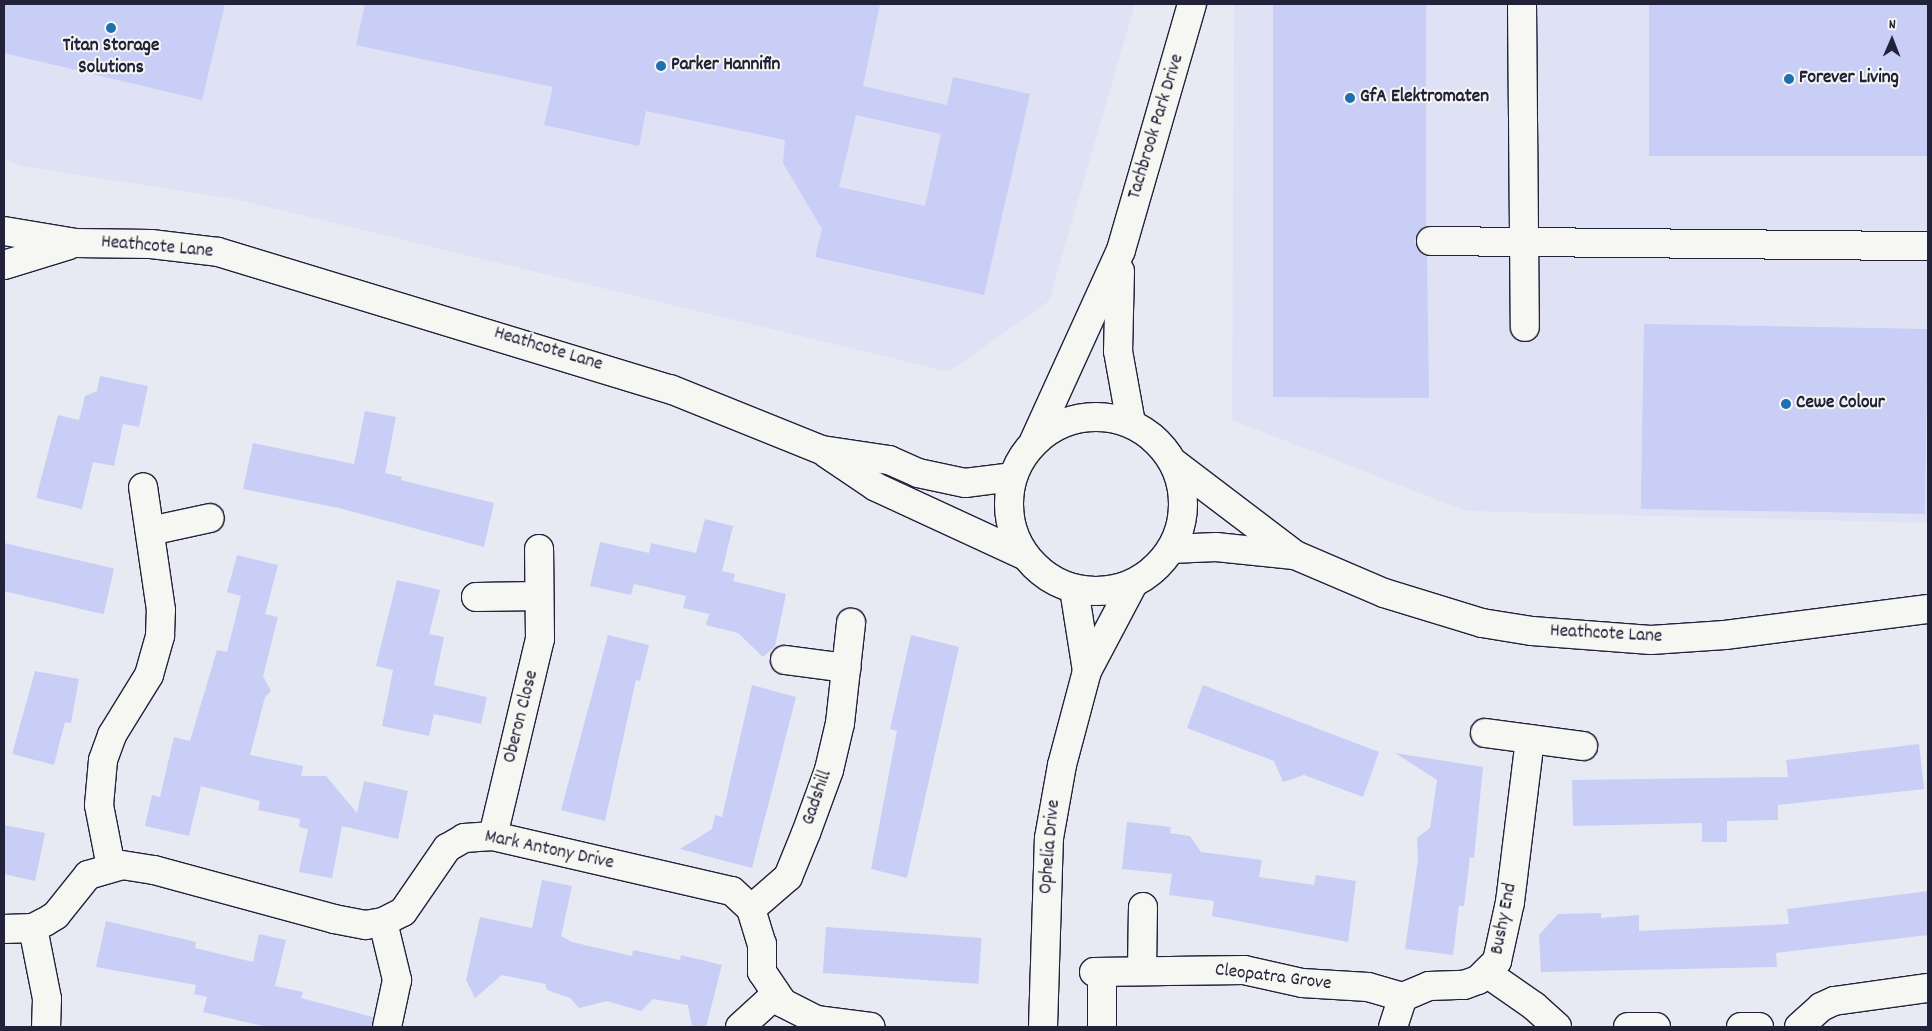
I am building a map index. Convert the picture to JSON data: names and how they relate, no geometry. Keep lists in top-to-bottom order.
{
  "streets": {
    "street": [
      "Tachbrook Park Drive",
      "Heathcote Lane",
      "Oberon Close",
      "Gadshill",
      "Ophelia Drive",
      "Mark Antony Drive",
      "Bushy End",
      "Cleopatra Grove"
    ]
  },
  "crossings": [
    ["Tachbrook Park Drive", "Heathcote Lane"],
    ["Tachbrook Park Drive", "Ophelia Drive"],
    ["Heathcote Lane", "Ophelia Drive"],
    ["Oberon Close", "Mark Antony Drive"],
    ["Gadshill", "Mark Antony Drive"],
    ["Bushy End", "Cleopatra Grove"]
  ],
  "places": [
    "Titan Storage Solutions",
    "Parker Hannifin",
    "Forever Living",
    "GfA Elektromaten",
    "Cewe Colour"
  ],
  "north": "top"
}
